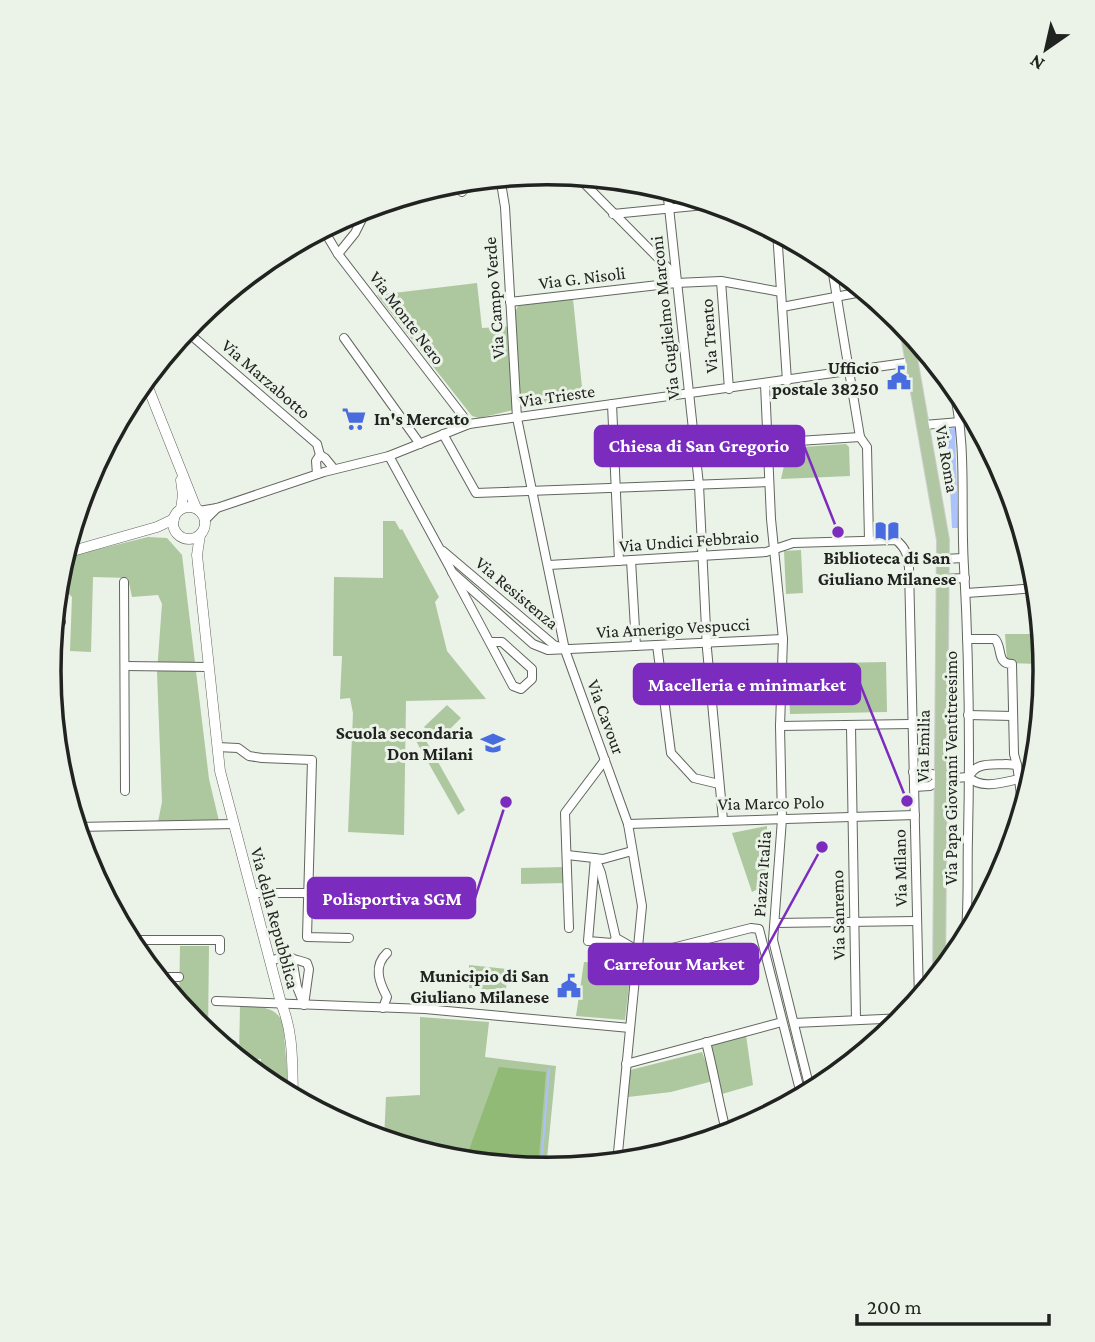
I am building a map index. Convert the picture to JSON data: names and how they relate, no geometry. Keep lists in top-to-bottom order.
{
  "streets": {
    "main road": ["Via Roma", "Via Emilia"],
    "street": [
      "Via G. Nisoli",
      "Via Campo Verde",
      "Via Monte Nero",
      "Via Guglielmo Marconi",
      "Via Trento",
      "Via Marzabotto",
      "Via Trieste",
      "Via Undici Febbraio",
      "Via Resistenza",
      "Via Amerigo Vespucci",
      "Via Cavour",
      "Via Papa Giovanni Ventitreesimo",
      "Via Marco Polo",
      "Via Milano",
      "Piazza Italia",
      "Via Sanremo",
      "Via della Repubblica"
    ]
  },
  "crossings": [
    ["Via G. Nisoli", "Via Campo Verde"],
    ["Via G. Nisoli", "Via Guglielmo Marconi"],
    ["Via G. Nisoli", "Via Trento"],
    ["Via Campo Verde", "Via Trieste"],
    ["Via Campo Verde", "Via Cavour"],
    ["Via Monte Nero", "Via Trieste"],
    ["Via Guglielmo Marconi", "Via Trieste"],
    ["Via Guglielmo Marconi", "Via Undici Febbraio"],
    ["Via Guglielmo Marconi", "Via Amerigo Vespucci"],
    ["Via Guglielmo Marconi", "Via Marco Polo"],
    ["Via Trento", "Via Trieste"],
    ["Via Marzabotto", "Via Trieste"],
    ["Via Trieste", "Via Roma"],
    ["Via Trieste", "Via Resistenza"],
    ["Via Trieste", "Via Cavour"],
    ["Via Trieste", "Piazza Italia"],
    ["Via Trieste", "Via della Repubblica"],
    ["Via Roma", "Via Emilia"],
    ["Via Undici Febbraio", "Via Cavour"],
    ["Via Undici Febbraio", "Via Milano"],
    ["Via Undici Febbraio", "Piazza Italia"],
    ["Via Resistenza", "Via Amerigo Vespucci"],
    ["Via Resistenza", "Via Cavour"],
    ["Via Amerigo Vespucci", "Via Cavour"],
    ["Via Amerigo Vespucci", "Piazza Italia"],
    ["Via Cavour", "Via Marco Polo"],
    ["Via Marco Polo", "Via Milano"],
    ["Via Marco Polo", "Piazza Italia"],
    ["Via Marco Polo", "Via Sanremo"]
  ],
  "places": {
    "public building": ["Ufficio postale 38250", "Municipio di San Giuliano Milanese"],
    "supermarket": ["In's Mercato"],
    "library": ["Biblioteca di San Giuliano Milanese"],
    "other": [
      "Chiesa di San Gregorio",
      "Macelleria e minimarket",
      "Polisportiva SGM",
      "Carrefour Market"
    ],
    "school or university": ["Scuola secondaria Don Milani"]
  },
  "scale_bar": "200 m",
  "north": "bottom left"
}
